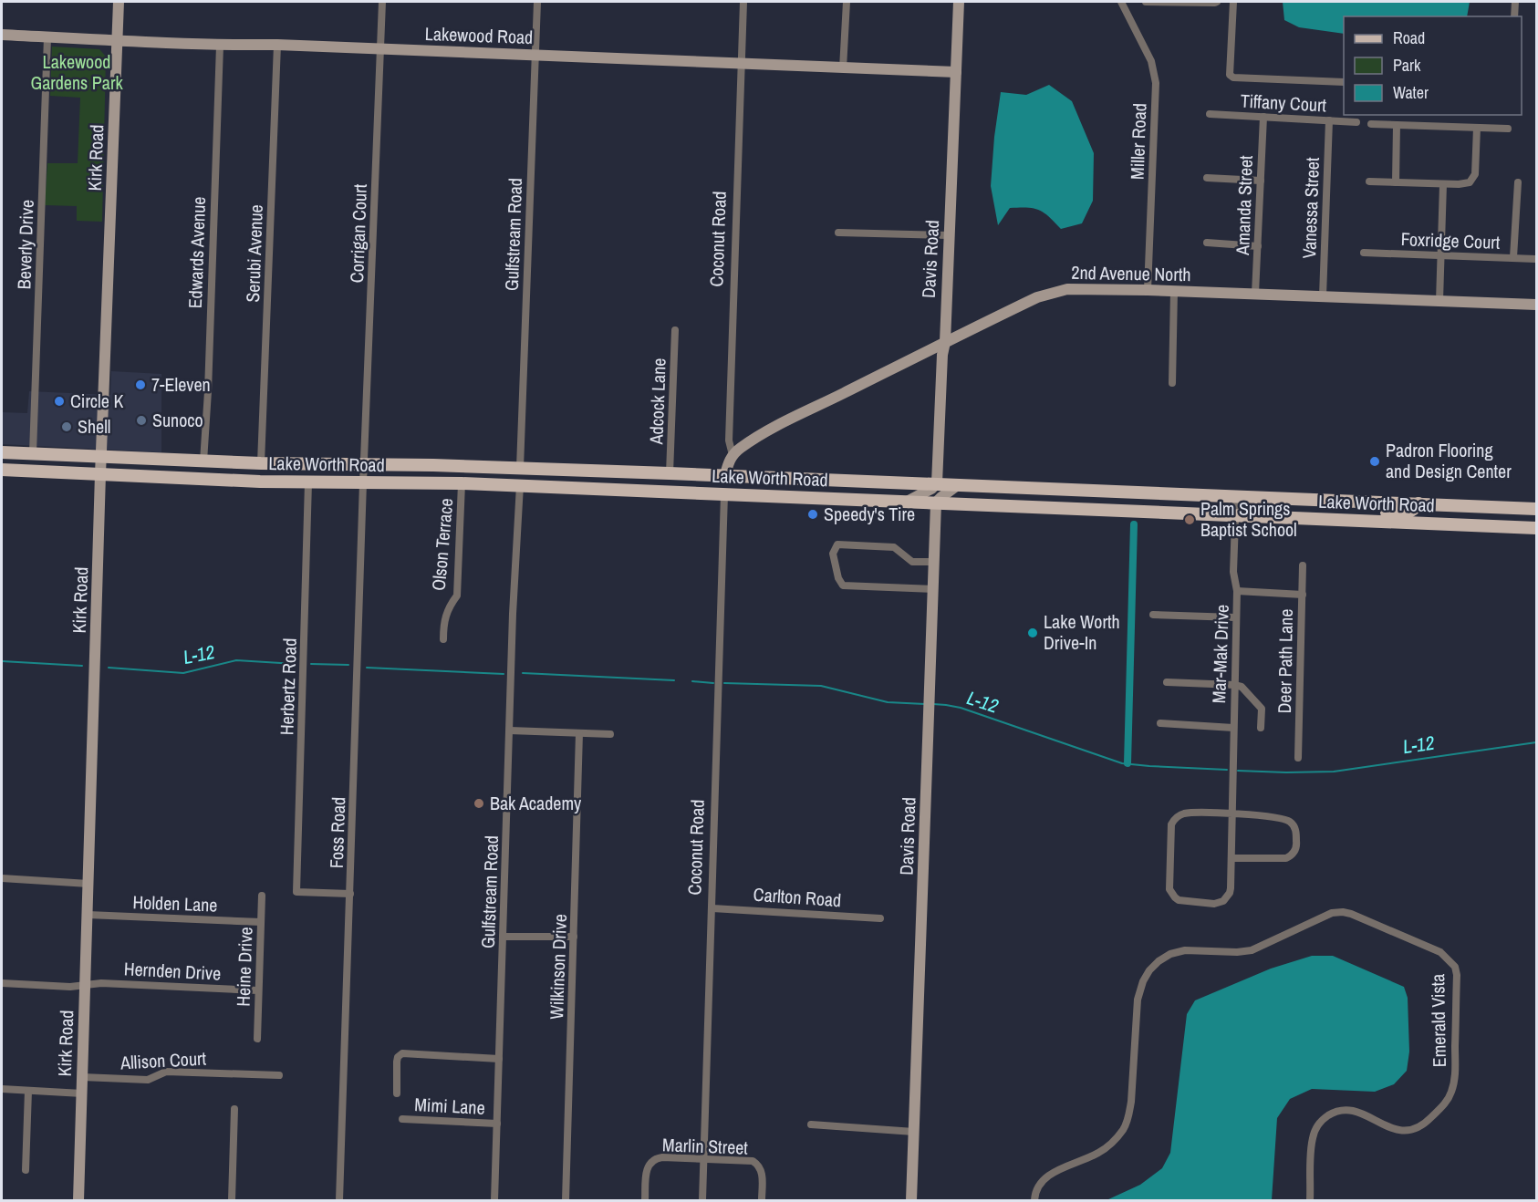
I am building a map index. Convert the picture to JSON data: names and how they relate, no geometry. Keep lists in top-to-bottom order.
{
  "streets": {
    "main road": ["Lake Worth Road"],
    "street": [
      "Lakewood Road",
      "Tiffany Court",
      "Miller Road",
      "Kirk Road",
      "Amanda Street",
      "Vanessa Street",
      "Corrigan Court",
      "Gulfstream Road",
      "Coconut Road",
      "Foxridge Court",
      "Beverly Drive",
      "Edwards Avenue",
      "Serubi Avenue",
      "Davis Road",
      "2nd Avenue North",
      "Adcock Lane",
      "Olson Terrace",
      "Mar-Mak Drive",
      "Deer Path Lane",
      "Herbertz Road",
      "Foss Road",
      "Carlton Road",
      "Holden Lane",
      "Heine Drive",
      "Wilkinson Drive",
      "Hernden Drive",
      "Emerald Vista",
      "Allison Court",
      "Mimi Lane",
      "Marlin Street"
    ]
  },
  "crossings": [
    ["Lakewood Road", "Kirk Road"],
    ["Lakewood Road", "Corrigan Court"],
    ["Lakewood Road", "Gulfstream Road"],
    ["Lakewood Road", "Coconut Road"],
    ["Lakewood Road", "Beverly Drive"],
    ["Lakewood Road", "Edwards Avenue"],
    ["Lakewood Road", "Serubi Avenue"],
    ["Lakewood Road", "Davis Road"],
    ["Tiffany Court", "Amanda Street"],
    ["Tiffany Court", "Vanessa Street"],
    ["Miller Road", "2nd Avenue North"],
    ["Kirk Road", "Lake Worth Road"],
    ["Kirk Road", "Holden Lane"],
    ["Kirk Road", "Hernden Drive"],
    ["Kirk Road", "Allison Court"],
    ["Amanda Street", "2nd Avenue North"],
    ["Vanessa Street", "2nd Avenue North"],
    ["Corrigan Court", "Lake Worth Road"],
    ["Corrigan Court", "Foss Road"],
    ["Gulfstream Road", "Lake Worth Road"],
    ["Gulfstream Road", "Mimi Lane"],
    ["Coconut Road", "2nd Avenue North"],
    ["Coconut Road", "Lake Worth Road"],
    ["Coconut Road", "Carlton Road"],
    ["Coconut Road", "Marlin Street"],
    ["Beverly Drive", "Lake Worth Road"],
    ["Edwards Avenue", "Lake Worth Road"],
    ["Serubi Avenue", "Lake Worth Road"],
    ["Davis Road", "2nd Avenue North"],
    ["Davis Road", "Lake Worth Road"],
    ["Adcock Lane", "Lake Worth Road"],
    ["Lake Worth Road", "Olson Terrace"],
    ["Lake Worth Road", "Mar-Mak Drive"],
    ["Lake Worth Road", "Herbertz Road"],
    ["Lake Worth Road", "Foss Road"],
    ["Herbertz Road", "Foss Road"],
    ["Holden Lane", "Heine Drive"],
    ["Heine Drive", "Hernden Drive"]
  ],
  "water": ["L-12"],
  "parks": ["Lakewood Gardens Park"],
  "places": [
    "7-Eleven",
    "Circle K",
    "Sunoco",
    "Shell",
    "Padron Flooring and Design Center",
    "Speedy's Tire",
    "Palm Springs Baptist School",
    "Lake Worth Drive-In",
    "Bak Academy"
  ],
  "legend": ["Road", "Park", "Water"]
}
